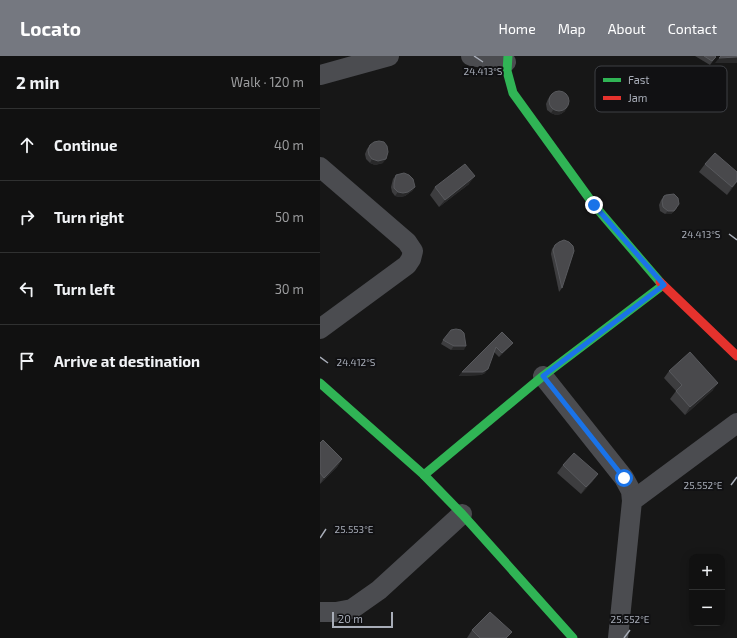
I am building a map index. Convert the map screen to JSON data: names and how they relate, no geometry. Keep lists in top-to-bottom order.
{
  "legend": ["Fast", "Jam"],
  "scale_bar": "20 m",
  "page": {
    "header": "Locato",
    "nav": [
      "Home",
      "Map",
      "About",
      "Contact"
    ],
    "heading": ["2 min", "Walk · 120 m"],
    "list": [
      ["Continue", "40 m"],
      ["Turn right", "50 m"],
      ["Turn left", "30 m"],
      "Arrive at destination"
    ],
    "map_buttons": ["+", "−"],
    "scale": "20 m"
  },
  "coordinates": [
    "24.413°S",
    "24.412°S",
    "25.552°E",
    "25.553°E"
  ]
}
